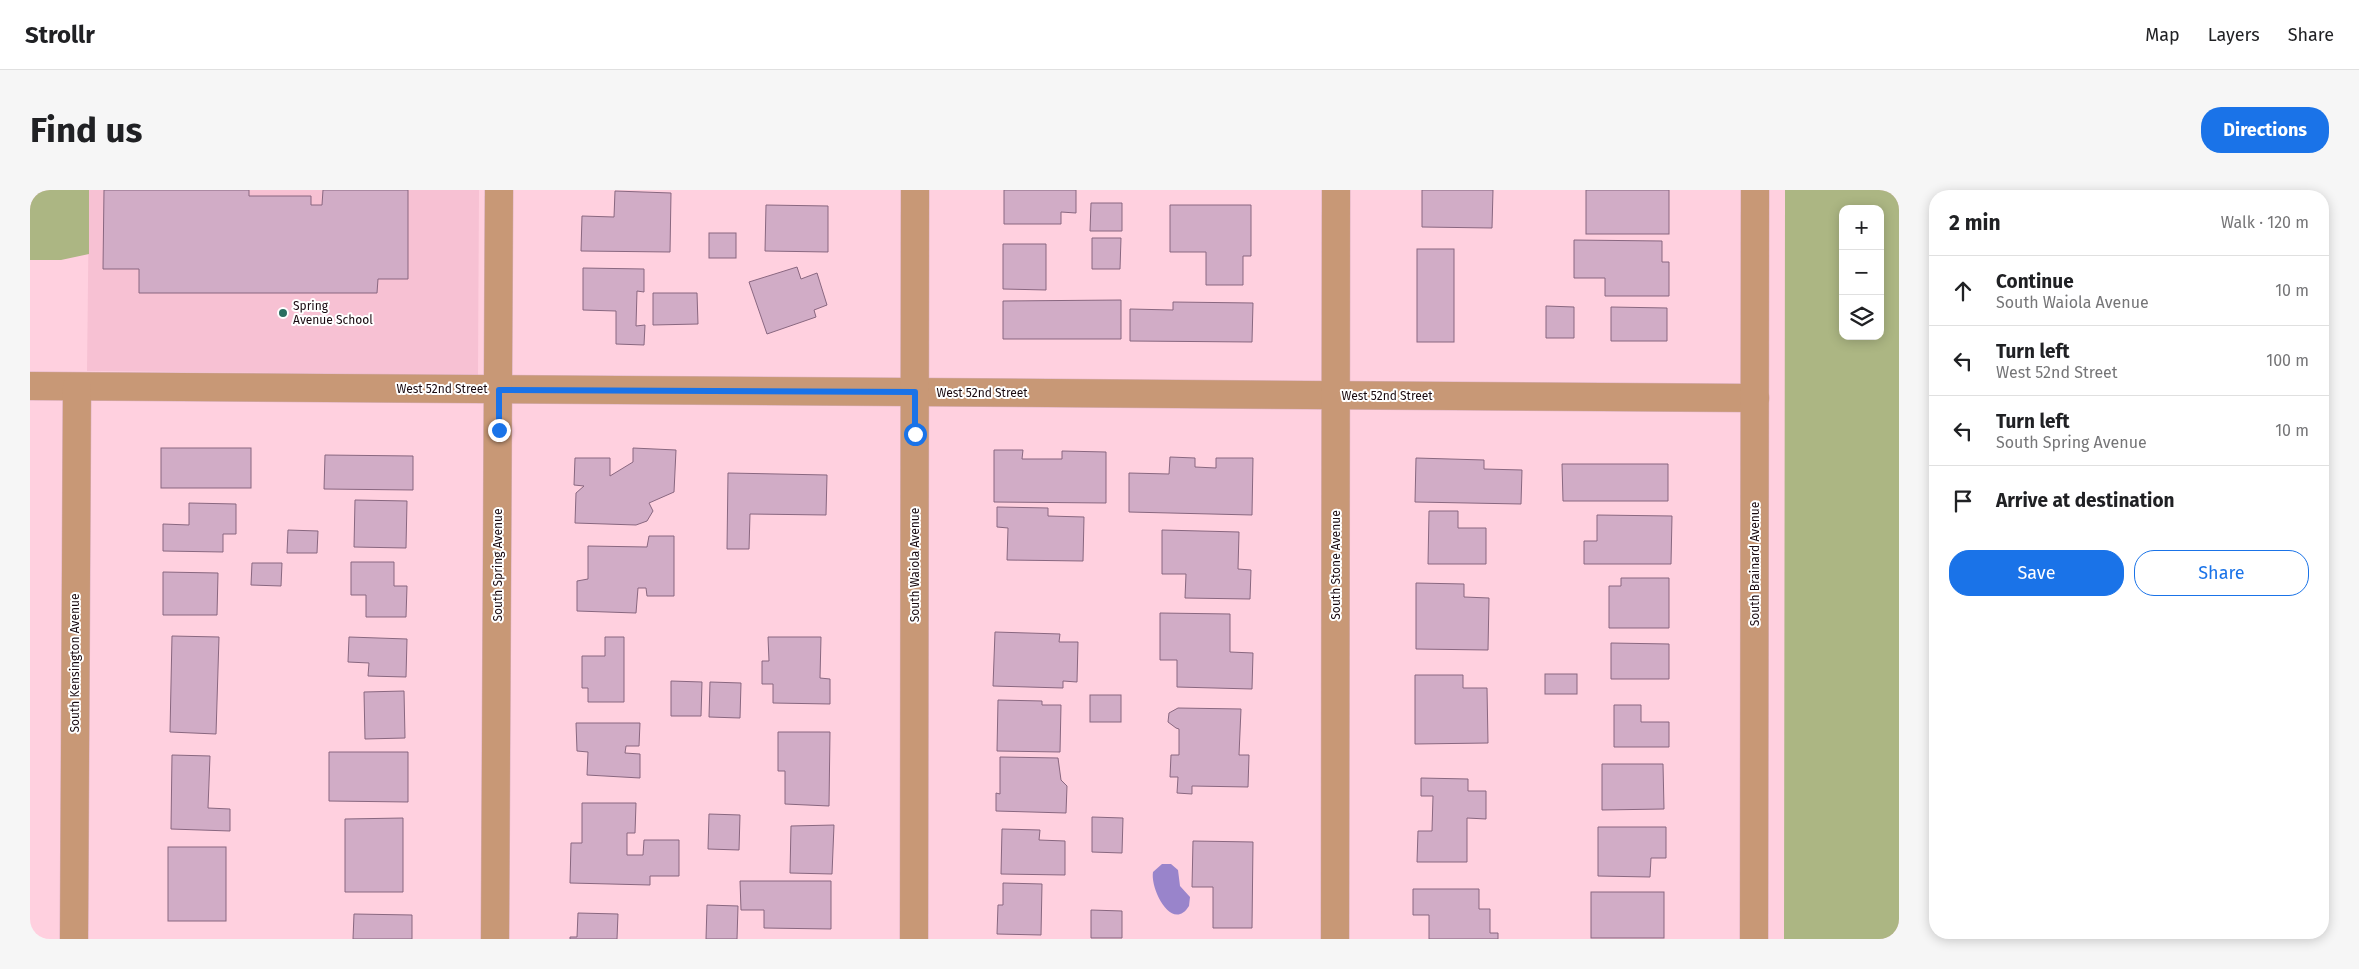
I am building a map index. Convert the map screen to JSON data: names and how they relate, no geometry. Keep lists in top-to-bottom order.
{
  "streets": {
    "street": [
      "West 52nd Street",
      "South Brainard Avenue",
      "South Spring Avenue",
      "South Waiola Avenue",
      "South Stone Avenue",
      "South Kensington Avenue"
    ]
  },
  "crossings": [
    ["West 52nd Street", "South Brainard Avenue"],
    ["West 52nd Street", "South Spring Avenue"],
    ["West 52nd Street", "South Waiola Avenue"],
    ["West 52nd Street", "South Stone Avenue"],
    ["West 52nd Street", "South Kensington Avenue"]
  ],
  "places": ["Spring Avenue School"],
  "page": {
    "header": "Strollr",
    "nav": ["Map", "Layers", "Share"],
    "buttons": [
      "Directions",
      ["Save", "Share"]
    ],
    "title": "Find us",
    "heading": ["2 min", "Walk · 120 m"],
    "map_buttons": ["+", "−"],
    "list": [
      ["Continue", "South Waiola Avenue", "10 m"],
      ["Turn left", "West 52nd Street", "100 m"],
      ["Turn left", "South Spring Avenue", "10 m"],
      "Arrive at destination"
    ]
  }
}
